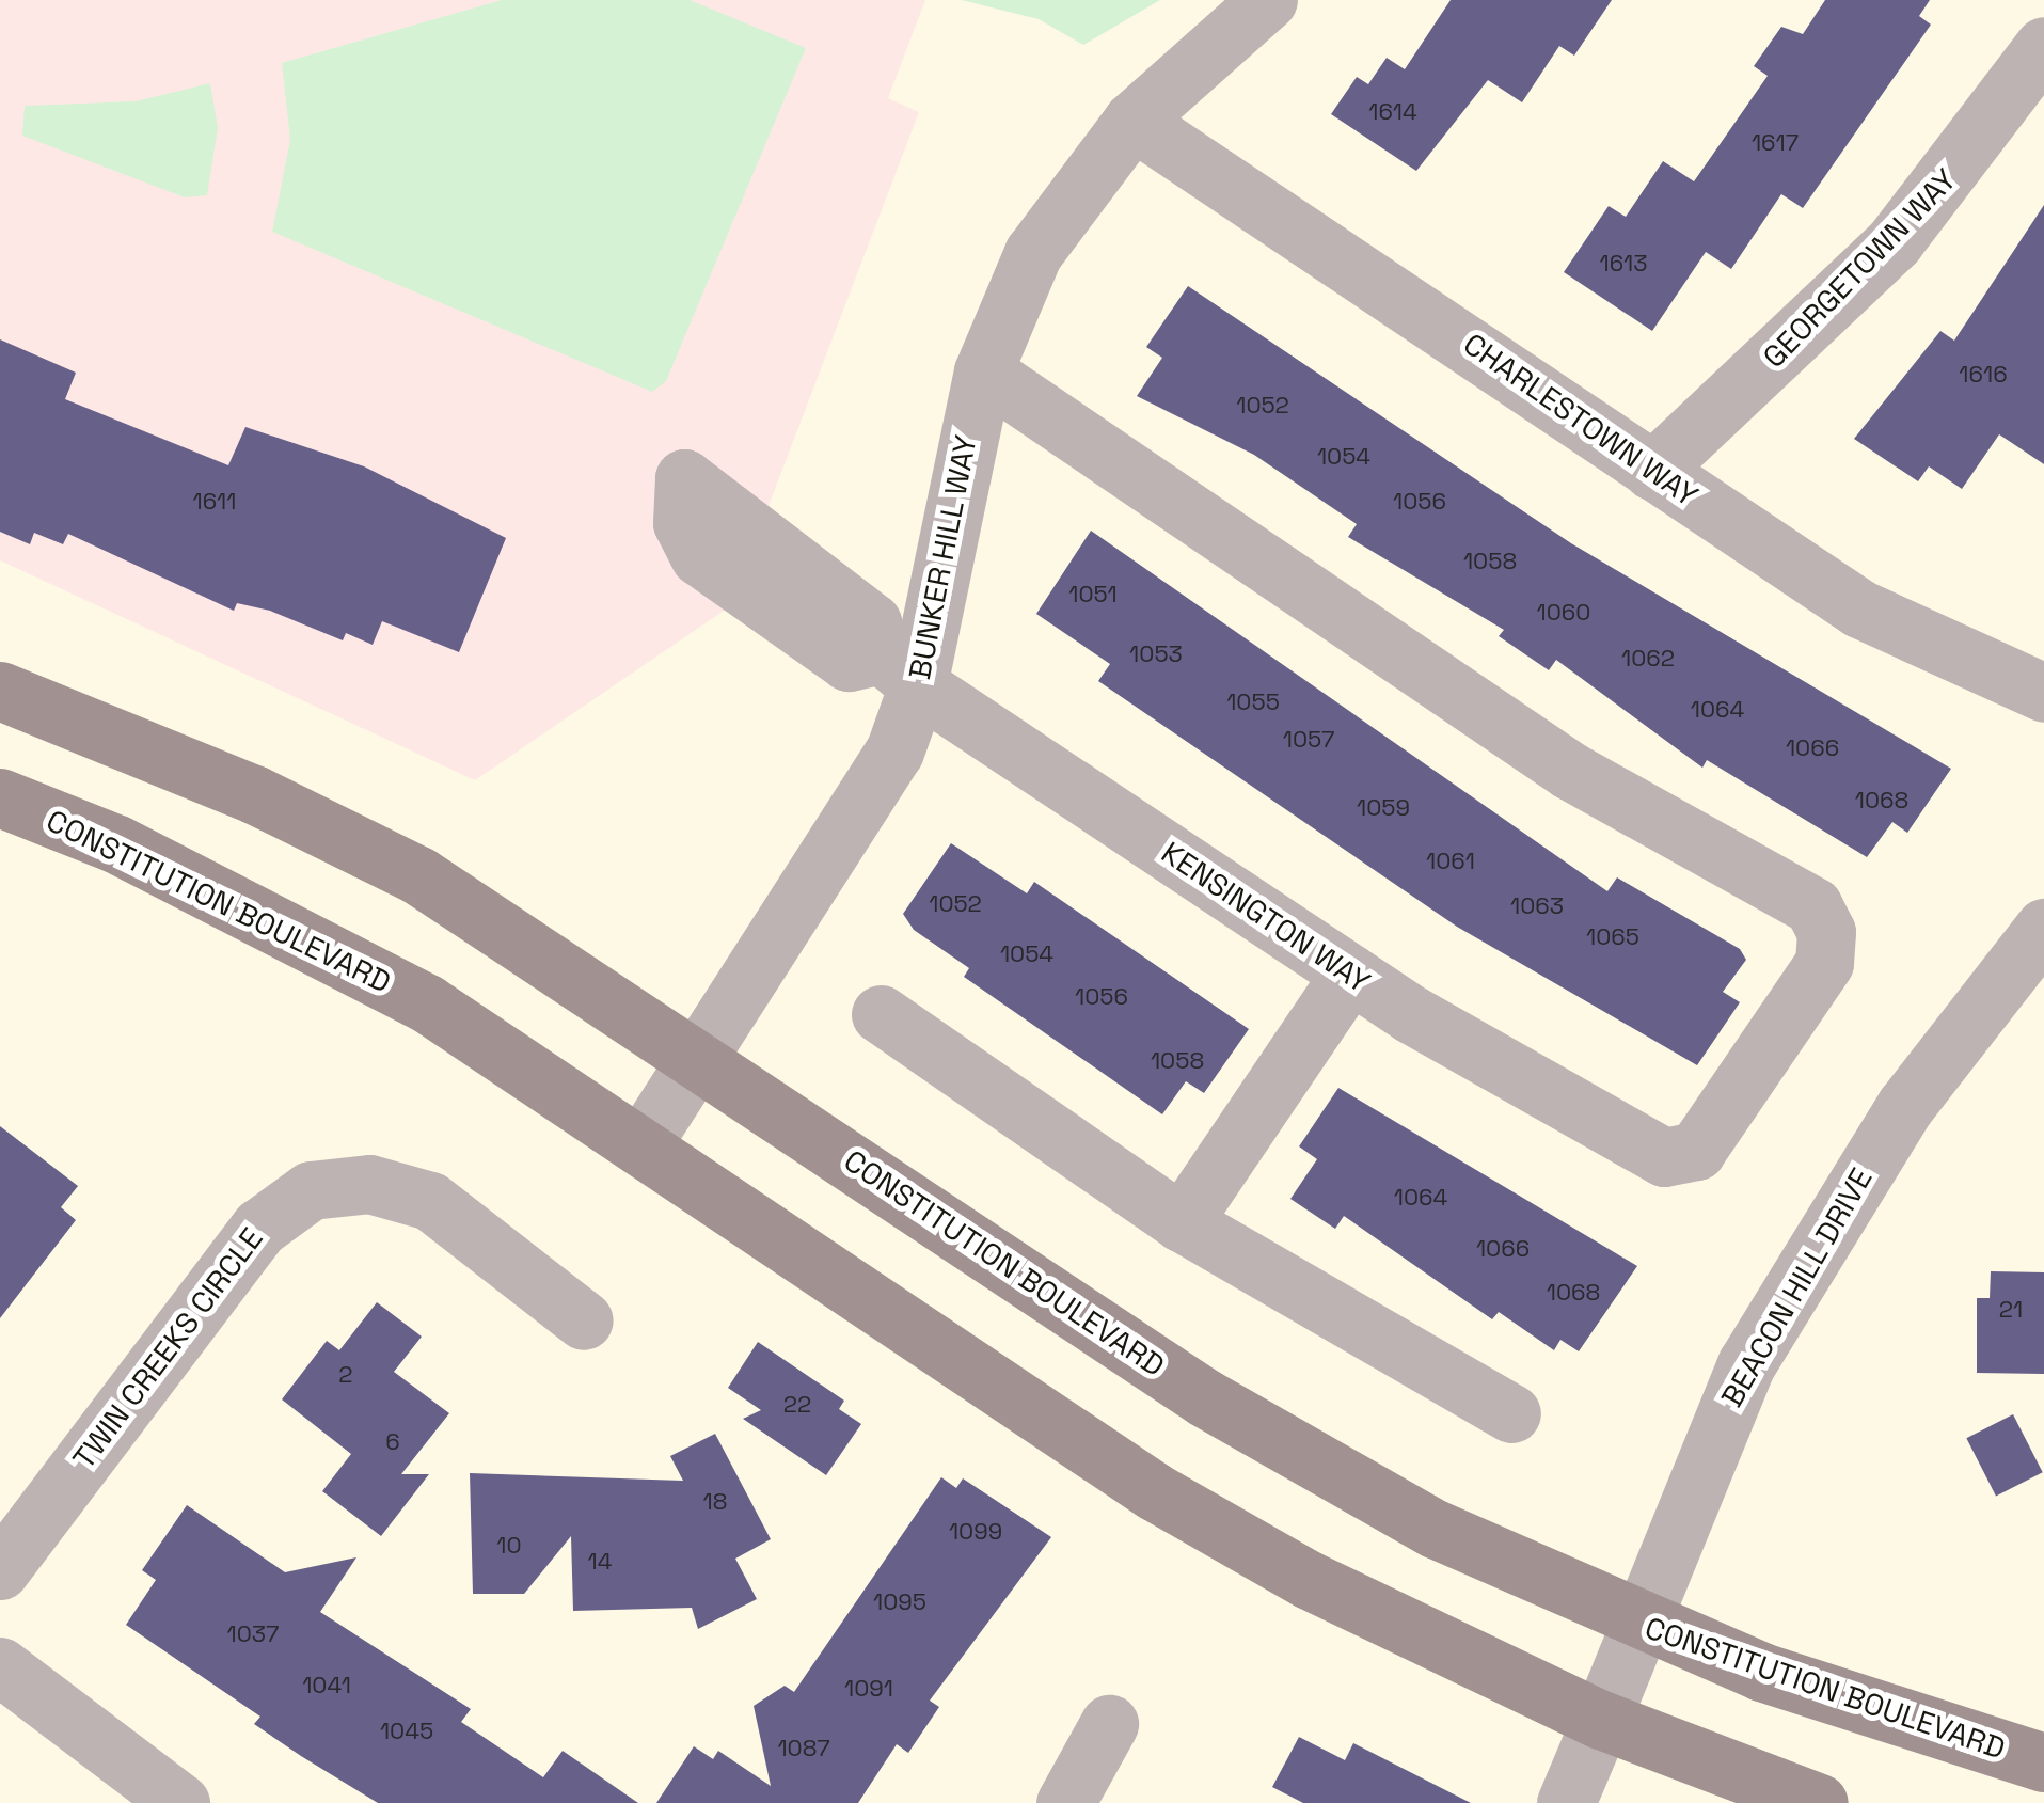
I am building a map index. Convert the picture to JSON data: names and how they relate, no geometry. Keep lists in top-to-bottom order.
{
  "streets": {
    "main road": ["CONSTITUTION BOULEVARD"],
    "street": [
      "GEORGETOWN WAY",
      "CHARLESTOWN WAY",
      "BUNKER HILL WAY",
      "KENSINGTON WAY",
      "BEACON HILL DRIVE",
      "TWIN CREEKS CIRCLE"
    ]
  },
  "crossings": [
    ["GEORGETOWN WAY", "CHARLESTOWN WAY"],
    ["CHARLESTOWN WAY", "BUNKER HILL WAY"],
    ["BUNKER HILL WAY", "CONSTITUTION BOULEVARD"],
    ["BUNKER HILL WAY", "KENSINGTON WAY"],
    ["CONSTITUTION BOULEVARD", "BEACON HILL DRIVE"]
  ],
  "house_numbers": [
    "1614",
    "1617",
    "1613",
    "1616",
    "1052",
    "1054",
    "1611",
    "1056",
    "1058",
    "1051",
    "1060",
    "1053",
    "1062",
    "1055",
    "1064",
    "1057",
    "1066",
    "1068",
    "1059",
    "1061",
    "1052",
    "1063",
    "1065",
    "1054",
    "1056",
    "1058",
    "1064",
    "1066",
    "1068",
    "21",
    "2",
    "22",
    "6",
    "18",
    "1099",
    "10",
    "14",
    "1095",
    "1037",
    "1041",
    "1091",
    "1045",
    "1087"
  ]
}
